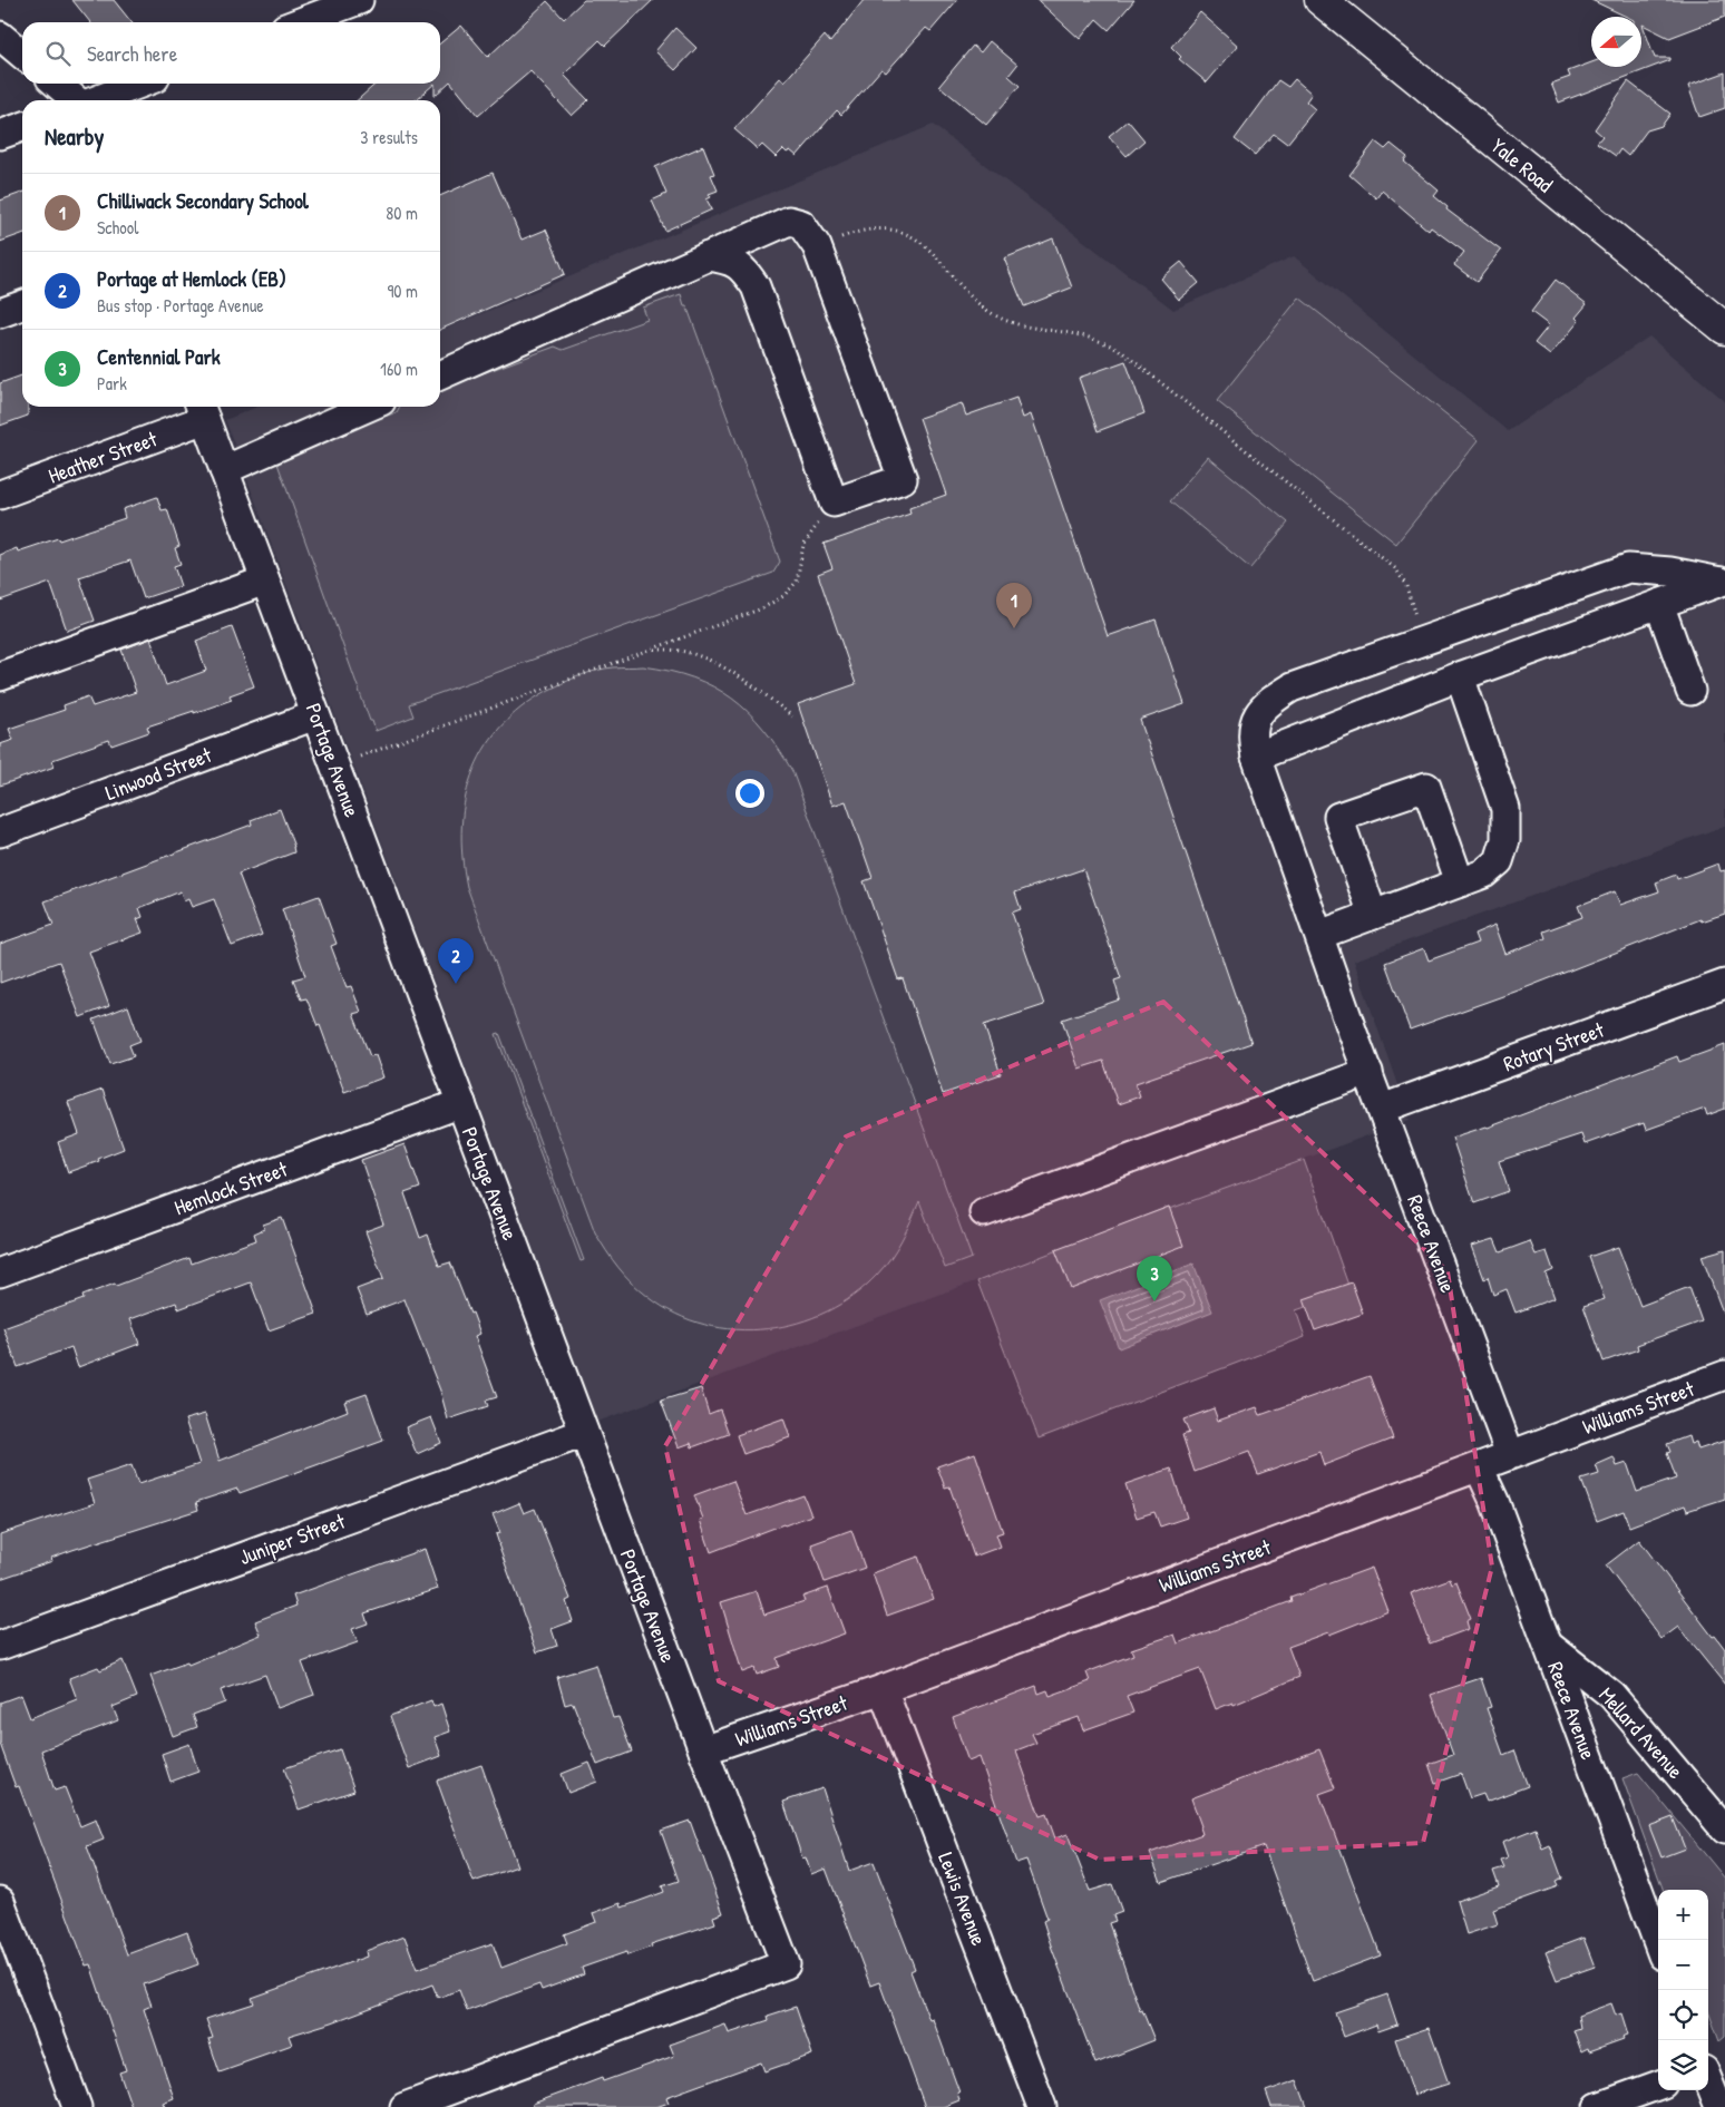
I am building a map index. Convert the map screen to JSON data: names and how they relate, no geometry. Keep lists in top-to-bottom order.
{
  "streets": {
    "main road": ["Yale Road"],
    "street": [
      "Heather Street",
      "Portage Avenue",
      "Linwood Street",
      "Rotary Street",
      "Hemlock Street",
      "Reece Avenue",
      "Williams Street",
      "Juniper Street",
      "Mellard Avenue",
      "Lewis Avenue"
    ]
  },
  "crossings": [
    ["Heather Street", "Portage Avenue"],
    ["Portage Avenue", "Linwood Street"],
    ["Portage Avenue", "Hemlock Street"],
    ["Portage Avenue", "Williams Street"],
    ["Portage Avenue", "Juniper Street"],
    ["Rotary Street", "Reece Avenue"],
    ["Reece Avenue", "Williams Street"],
    ["Reece Avenue", "Mellard Avenue"],
    ["Williams Street", "Lewis Avenue"]
  ],
  "north": "left",
  "page": {
    "search": "Search here",
    "heading": ["Nearby", "3 results"],
    "list": [
      {
        "mark": "1",
        "name": "Chilliwack Secondary School",
        "note": "School",
        "value": "80 m"
      },
      {
        "mark": "2",
        "name": "Portage at Hemlock (EB)",
        "note": "Bus stop · Portage Avenue",
        "value": "90 m"
      },
      {
        "mark": "3",
        "name": "Centennial Park",
        "note": "Park",
        "value": "160 m"
      }
    ],
    "pins": ["1", "2", "3"],
    "map_buttons": ["+", "−"]
  }
}
